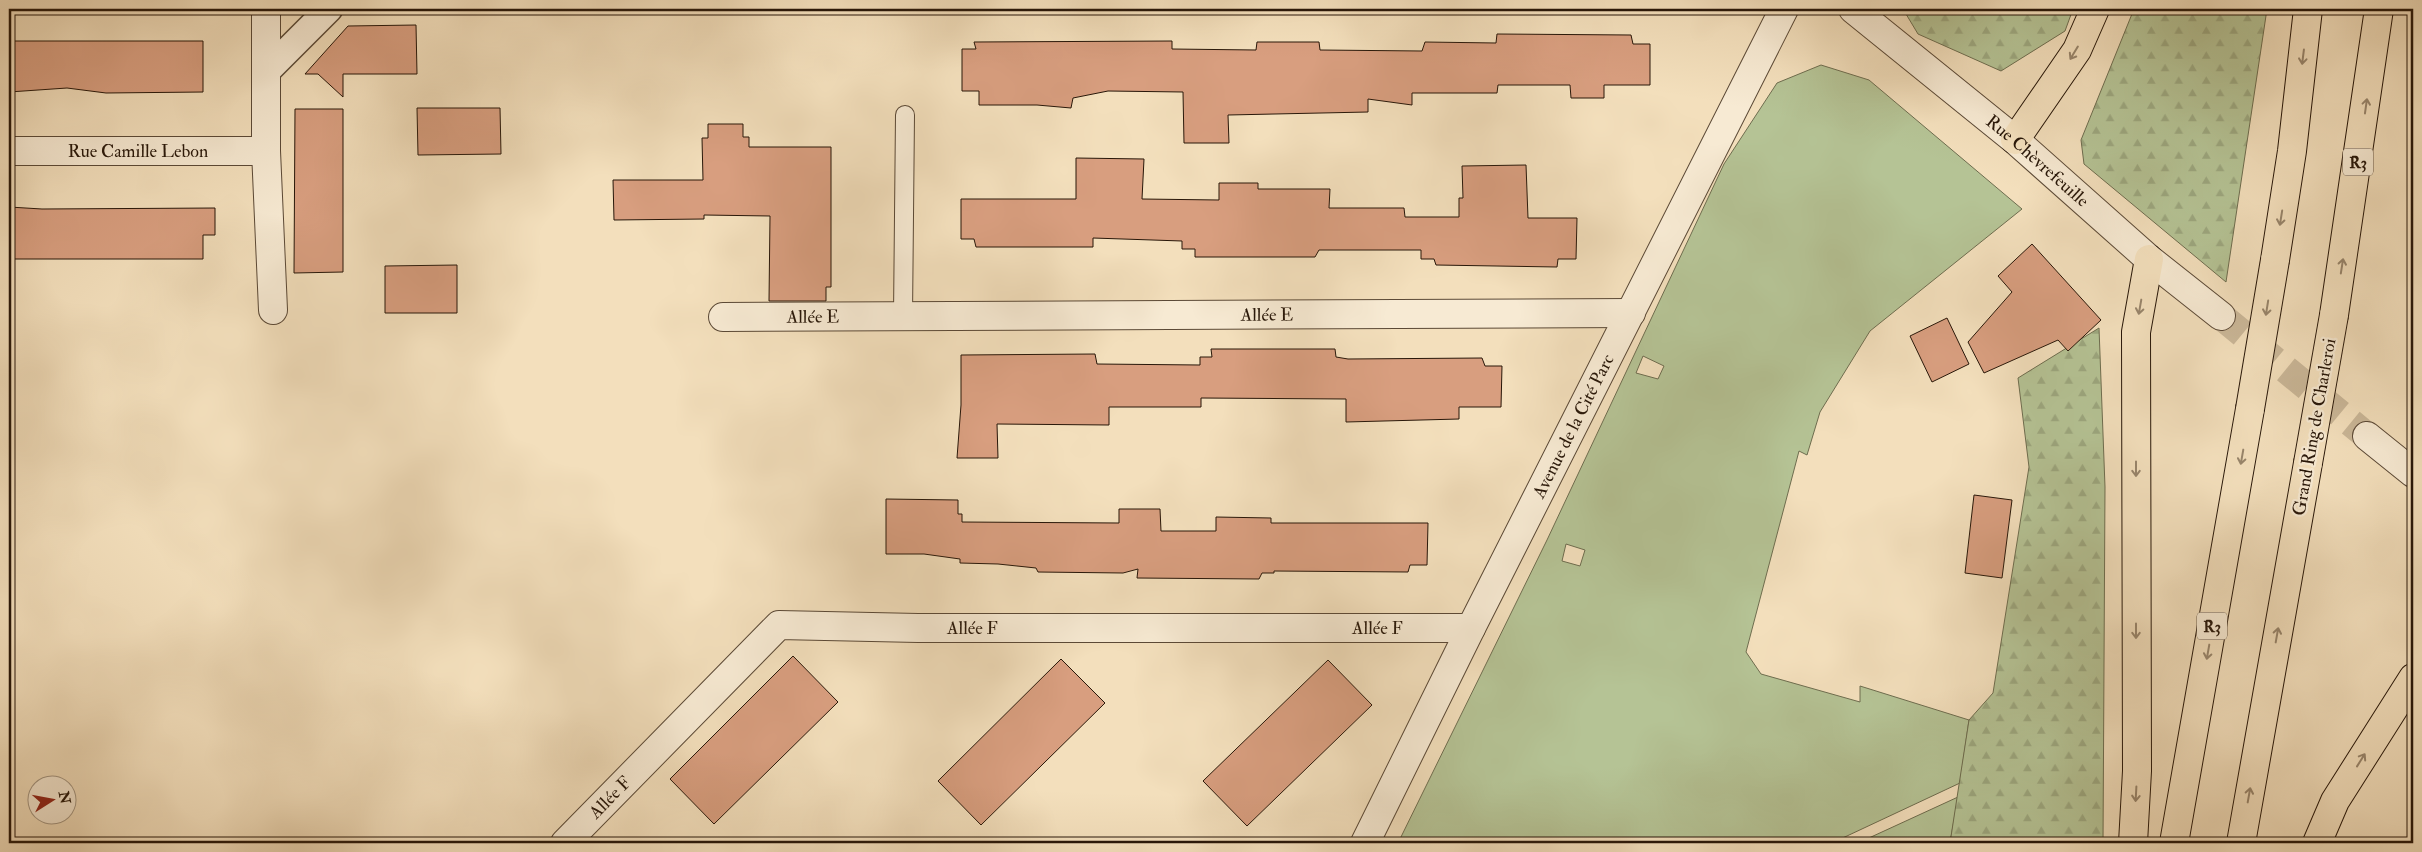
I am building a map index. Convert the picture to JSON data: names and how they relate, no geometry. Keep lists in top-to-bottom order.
{
  "streets": {
    "highway": ["R3", "Grand Ring de Charleroi"],
    "street": [
      "Rue Camille Lebon",
      "Rue Chèvrefeuille",
      "Allée E",
      "Avenue de la Cité Parc",
      "Allée F"
    ]
  },
  "crossings": [
    ["Allée E", "Avenue de la Cité Parc"],
    ["Avenue de la Cité Parc", "Allée F"]
  ],
  "north": "right"
}
